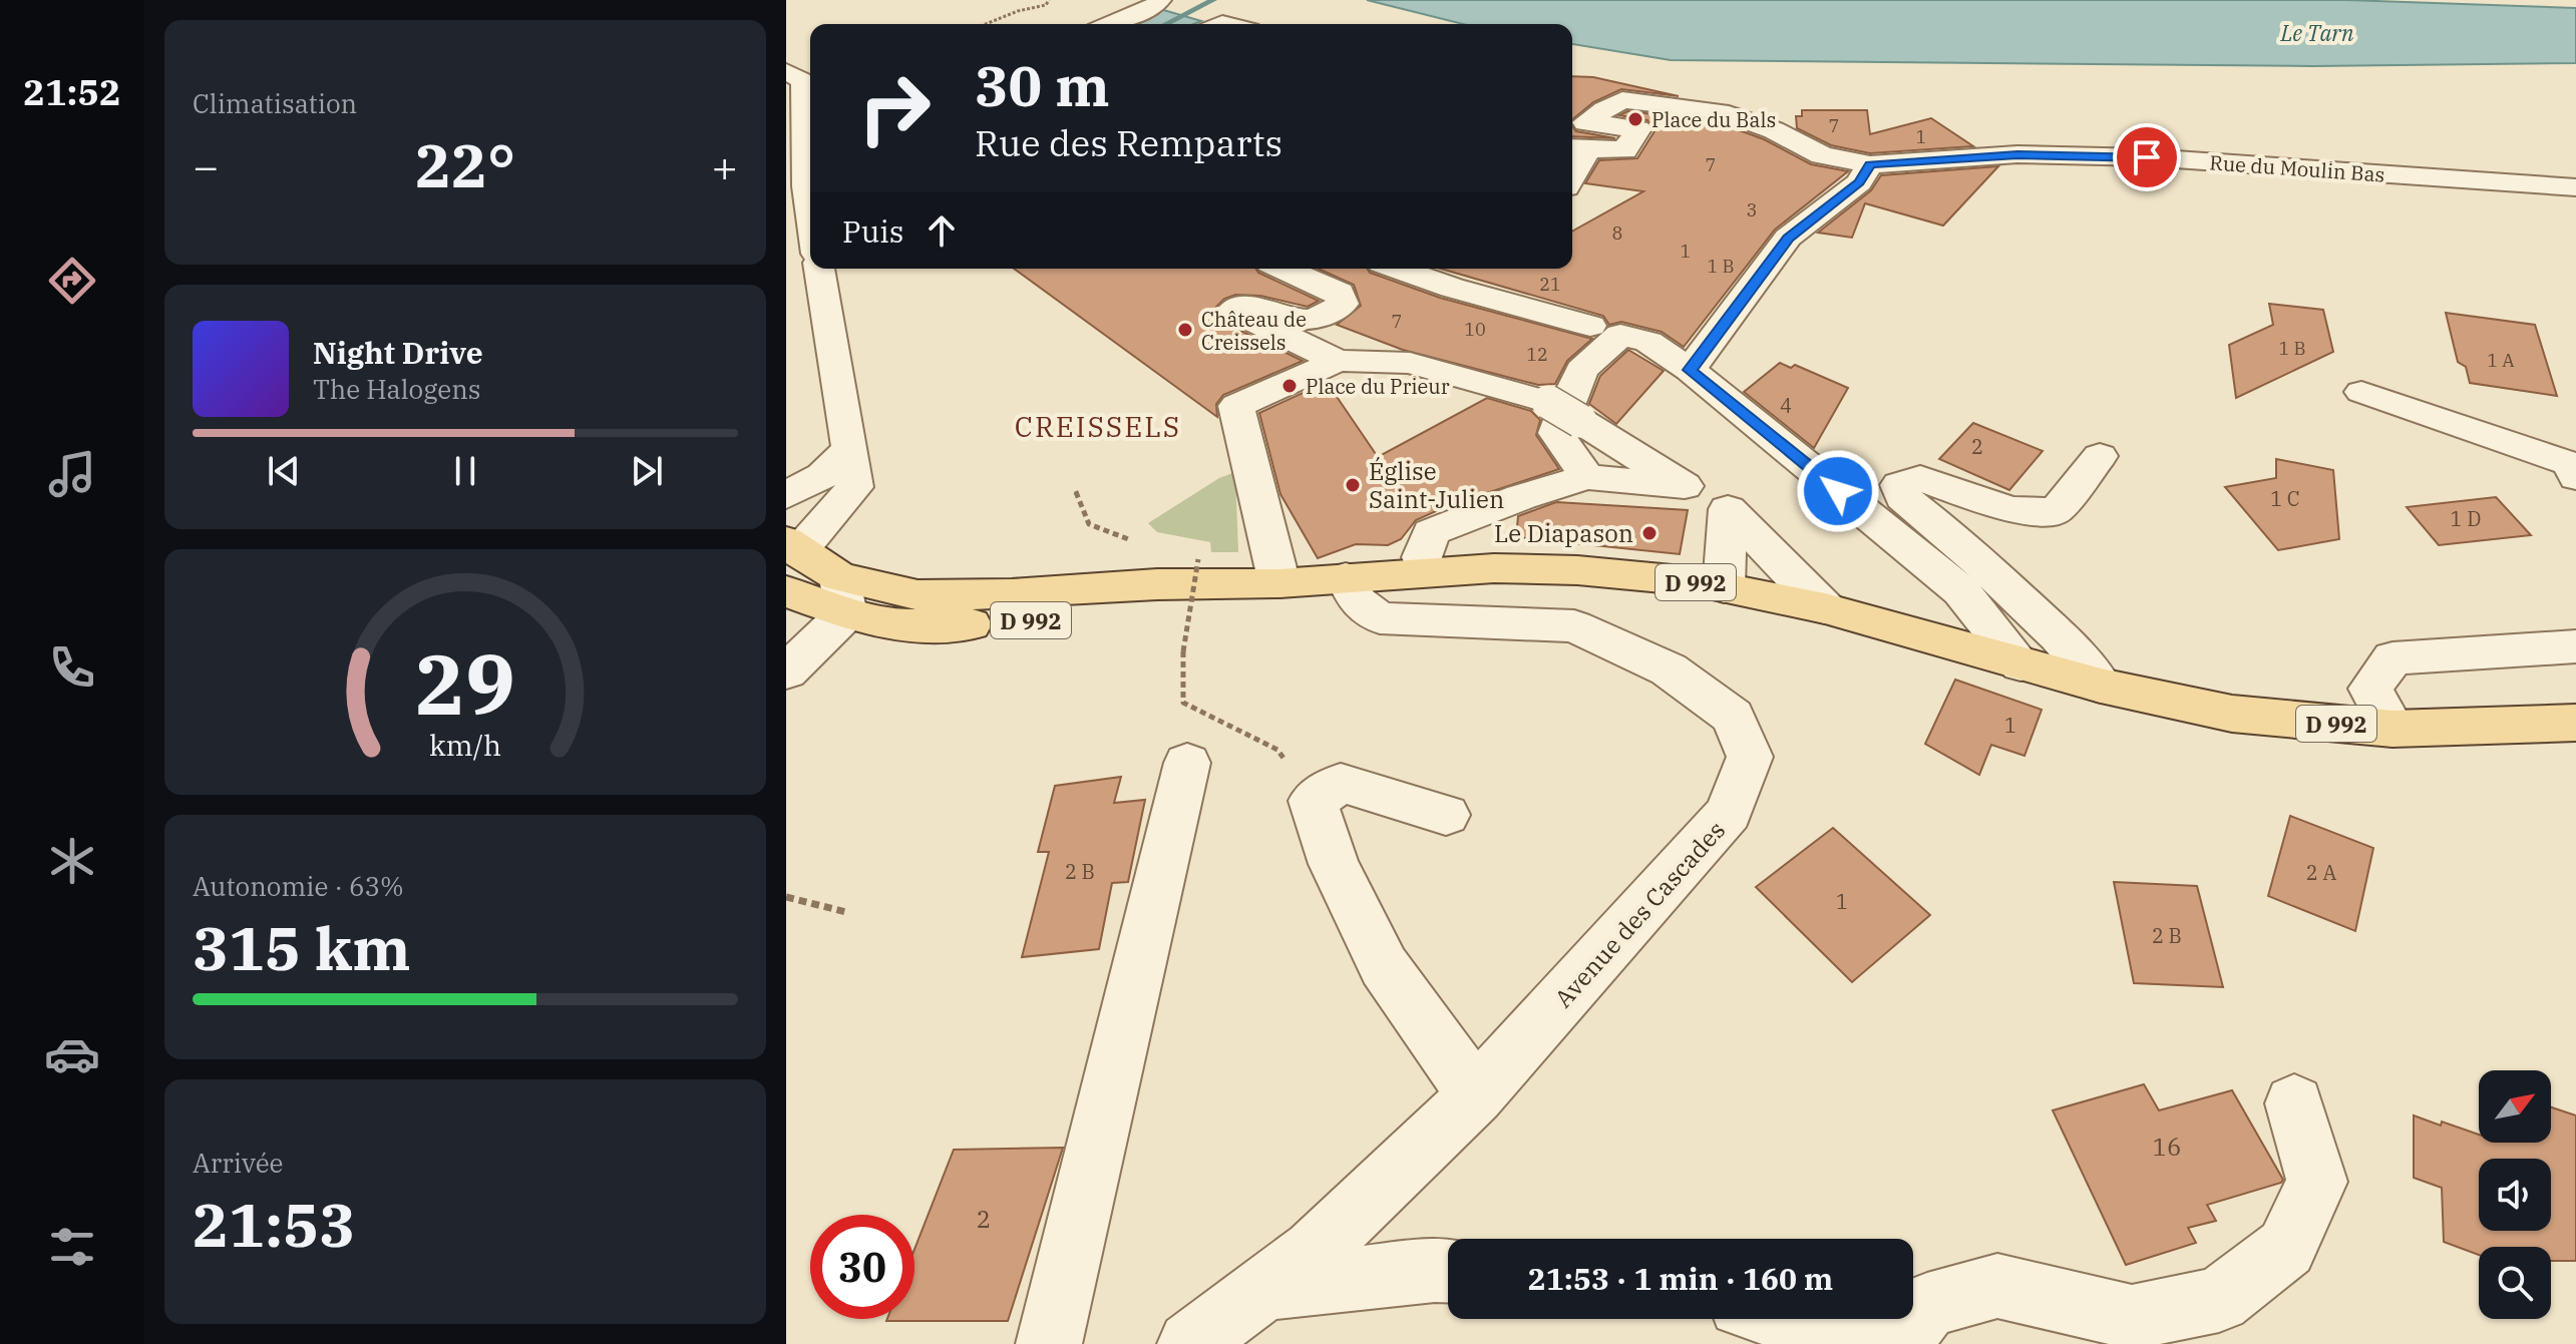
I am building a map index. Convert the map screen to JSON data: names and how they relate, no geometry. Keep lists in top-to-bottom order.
{
  "streets": {
    "main road": ["D 992"],
    "street": ["Rue du Moulin Bas", "Avenue des Cascades"]
  },
  "crossings": [
    ["D 992", "Avenue des Cascades"]
  ],
  "districts": ["CREISSELS"],
  "water": ["Le Tarn"],
  "places": [
    "Place du Bals",
    "Château de Creissels",
    "Place du Prieur",
    "Église Saint-Julien",
    "Le Diapason"
  ],
  "house_numbers": [
    "7",
    "1",
    "7",
    "3",
    "8",
    "1",
    "1 B",
    "21",
    "7",
    "10",
    "1 B",
    "12",
    "1 A",
    "4",
    "2",
    "1 C",
    "1 D",
    "1",
    "2 B",
    "2 A",
    "1",
    "2 B",
    "16",
    "2"
  ],
  "north": "top right",
  "page": {
    "tabs": "21:52",
    "tile": [
      "Climatisation",
      ["Autonomie · 63%", "315 km"],
      ["Arrivée", "21:53"]
    ],
    "turn": ["30 m", "Rue des Remparts"],
    "heat": ["−", "22°", "+"],
    "then": "Puis",
    "song": ["Night Drive", "The Halogens"],
    "limit": "30",
    "trip": "21:53 · 1 min · 160 m",
    "gauge": ["29", "km/h"]
  }
}
